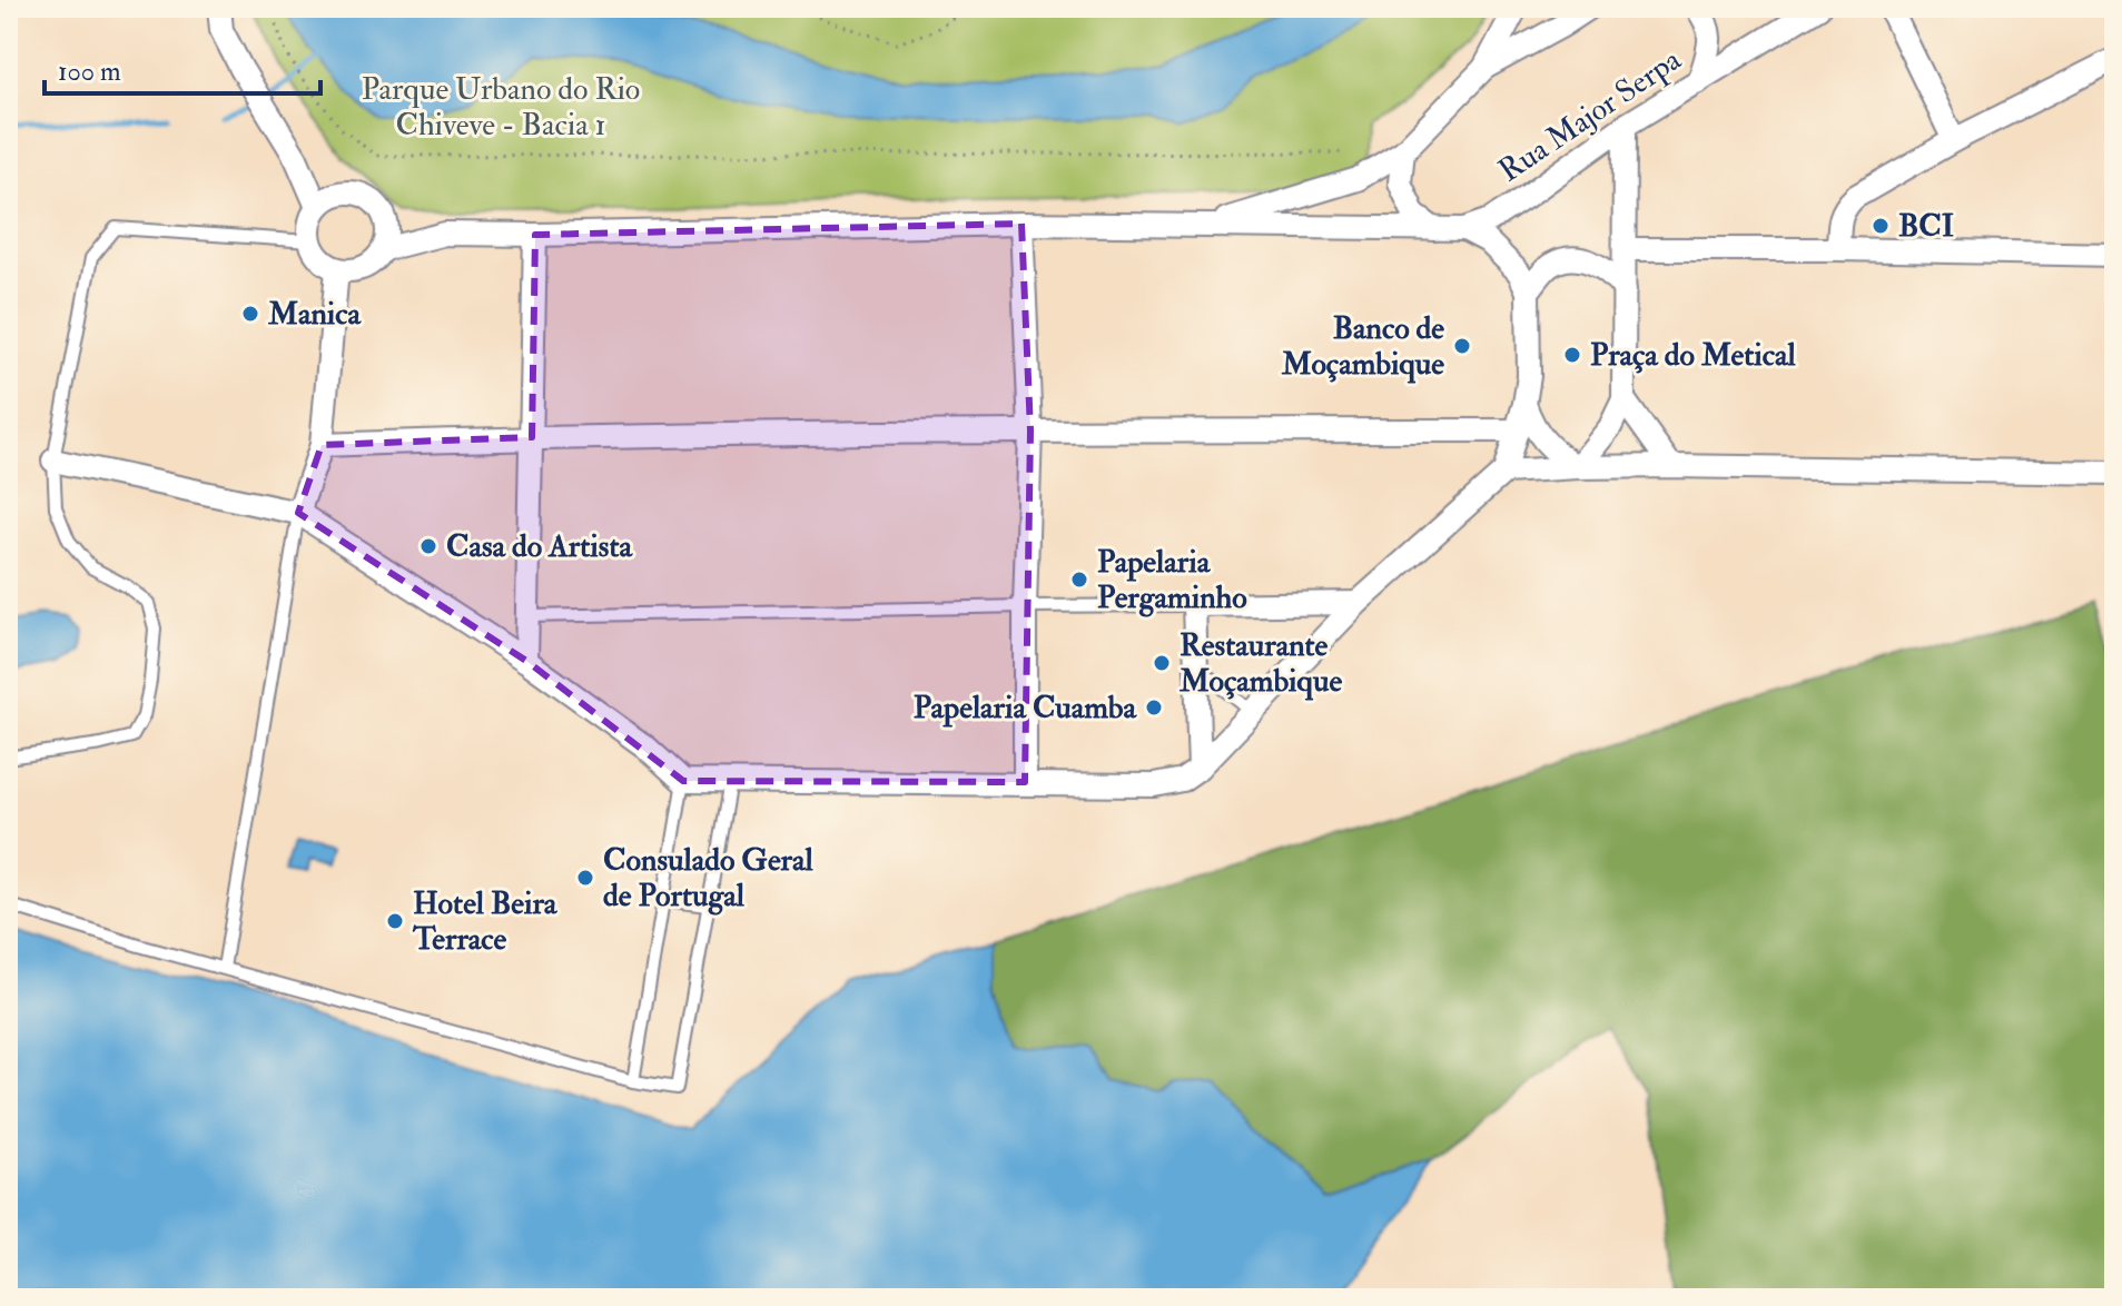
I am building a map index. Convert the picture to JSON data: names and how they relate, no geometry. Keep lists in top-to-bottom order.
{
  "streets": {
    "street": ["Rua Major Serpa"]
  },
  "parks": ["Parque Urbano do Rio Chiveve - Bacia 1"],
  "places": [
    "BCI",
    "Manica",
    "Banco de Moçambique",
    "Praça do Metical",
    "Casa do Artista",
    "Papelaria Pergaminho",
    "Restaurante Moçambique",
    "Papelaria Cuamba",
    "Consulado Geral de Portugal",
    "Hotel Beira Terrace"
  ],
  "scale_bar": "100 m"
}
